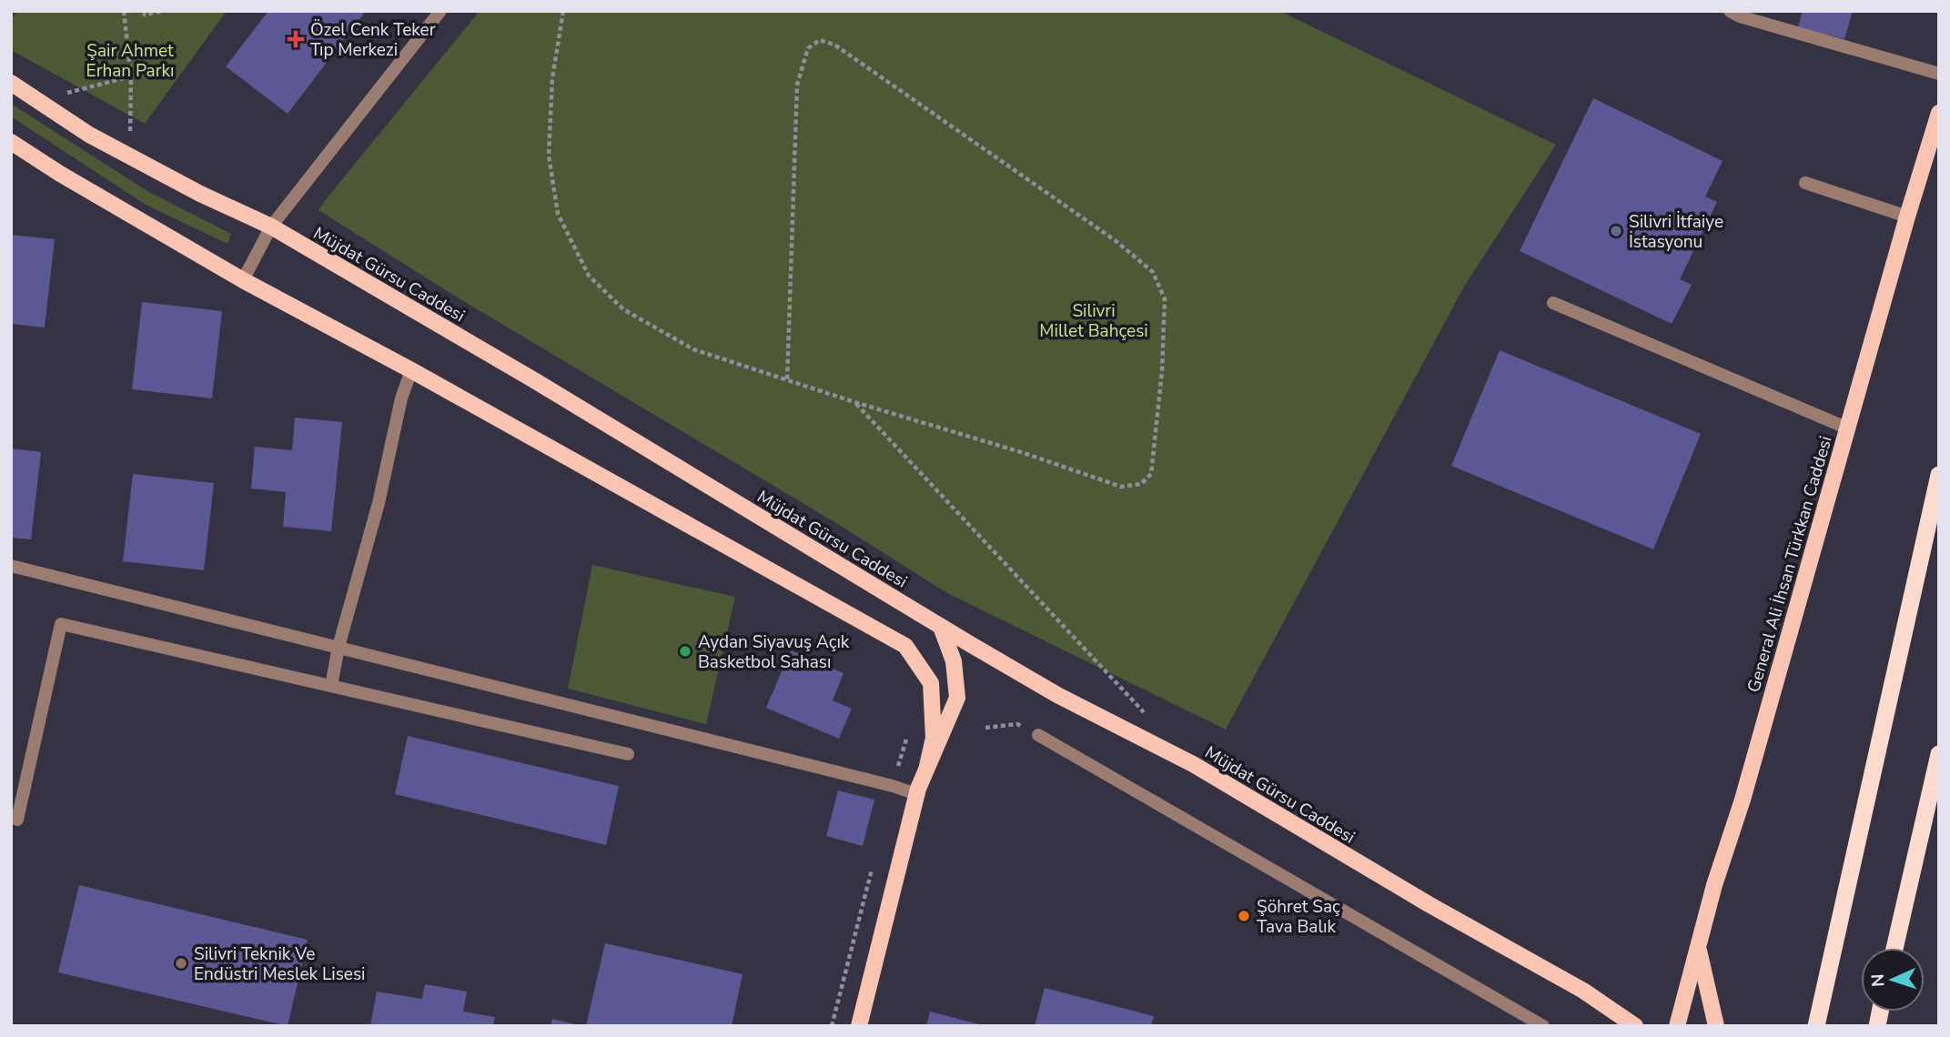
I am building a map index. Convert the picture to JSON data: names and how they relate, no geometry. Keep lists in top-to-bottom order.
{
  "streets": {
    "main road": ["Müjdat Gürsu Caddesi", "General Ali İhsan Türkkan Caddesi"]
  },
  "parks": ["Şair Ahmet Erhan Parkı", "Silivri Millet Bahçesi"],
  "places": {
    "health": ["Özel Cenk Teker Tıp Merkezi"],
    "other": [
      "Silivri İtfaiye İstasyonu",
      "Aydan Siyavuş Açık Basketbol Sahası",
      "Şöhret Saç Tava Balık",
      "Silivri Teknik Ve Endüstri Meslek Lisesi"
    ]
  },
  "north": "left"
}
